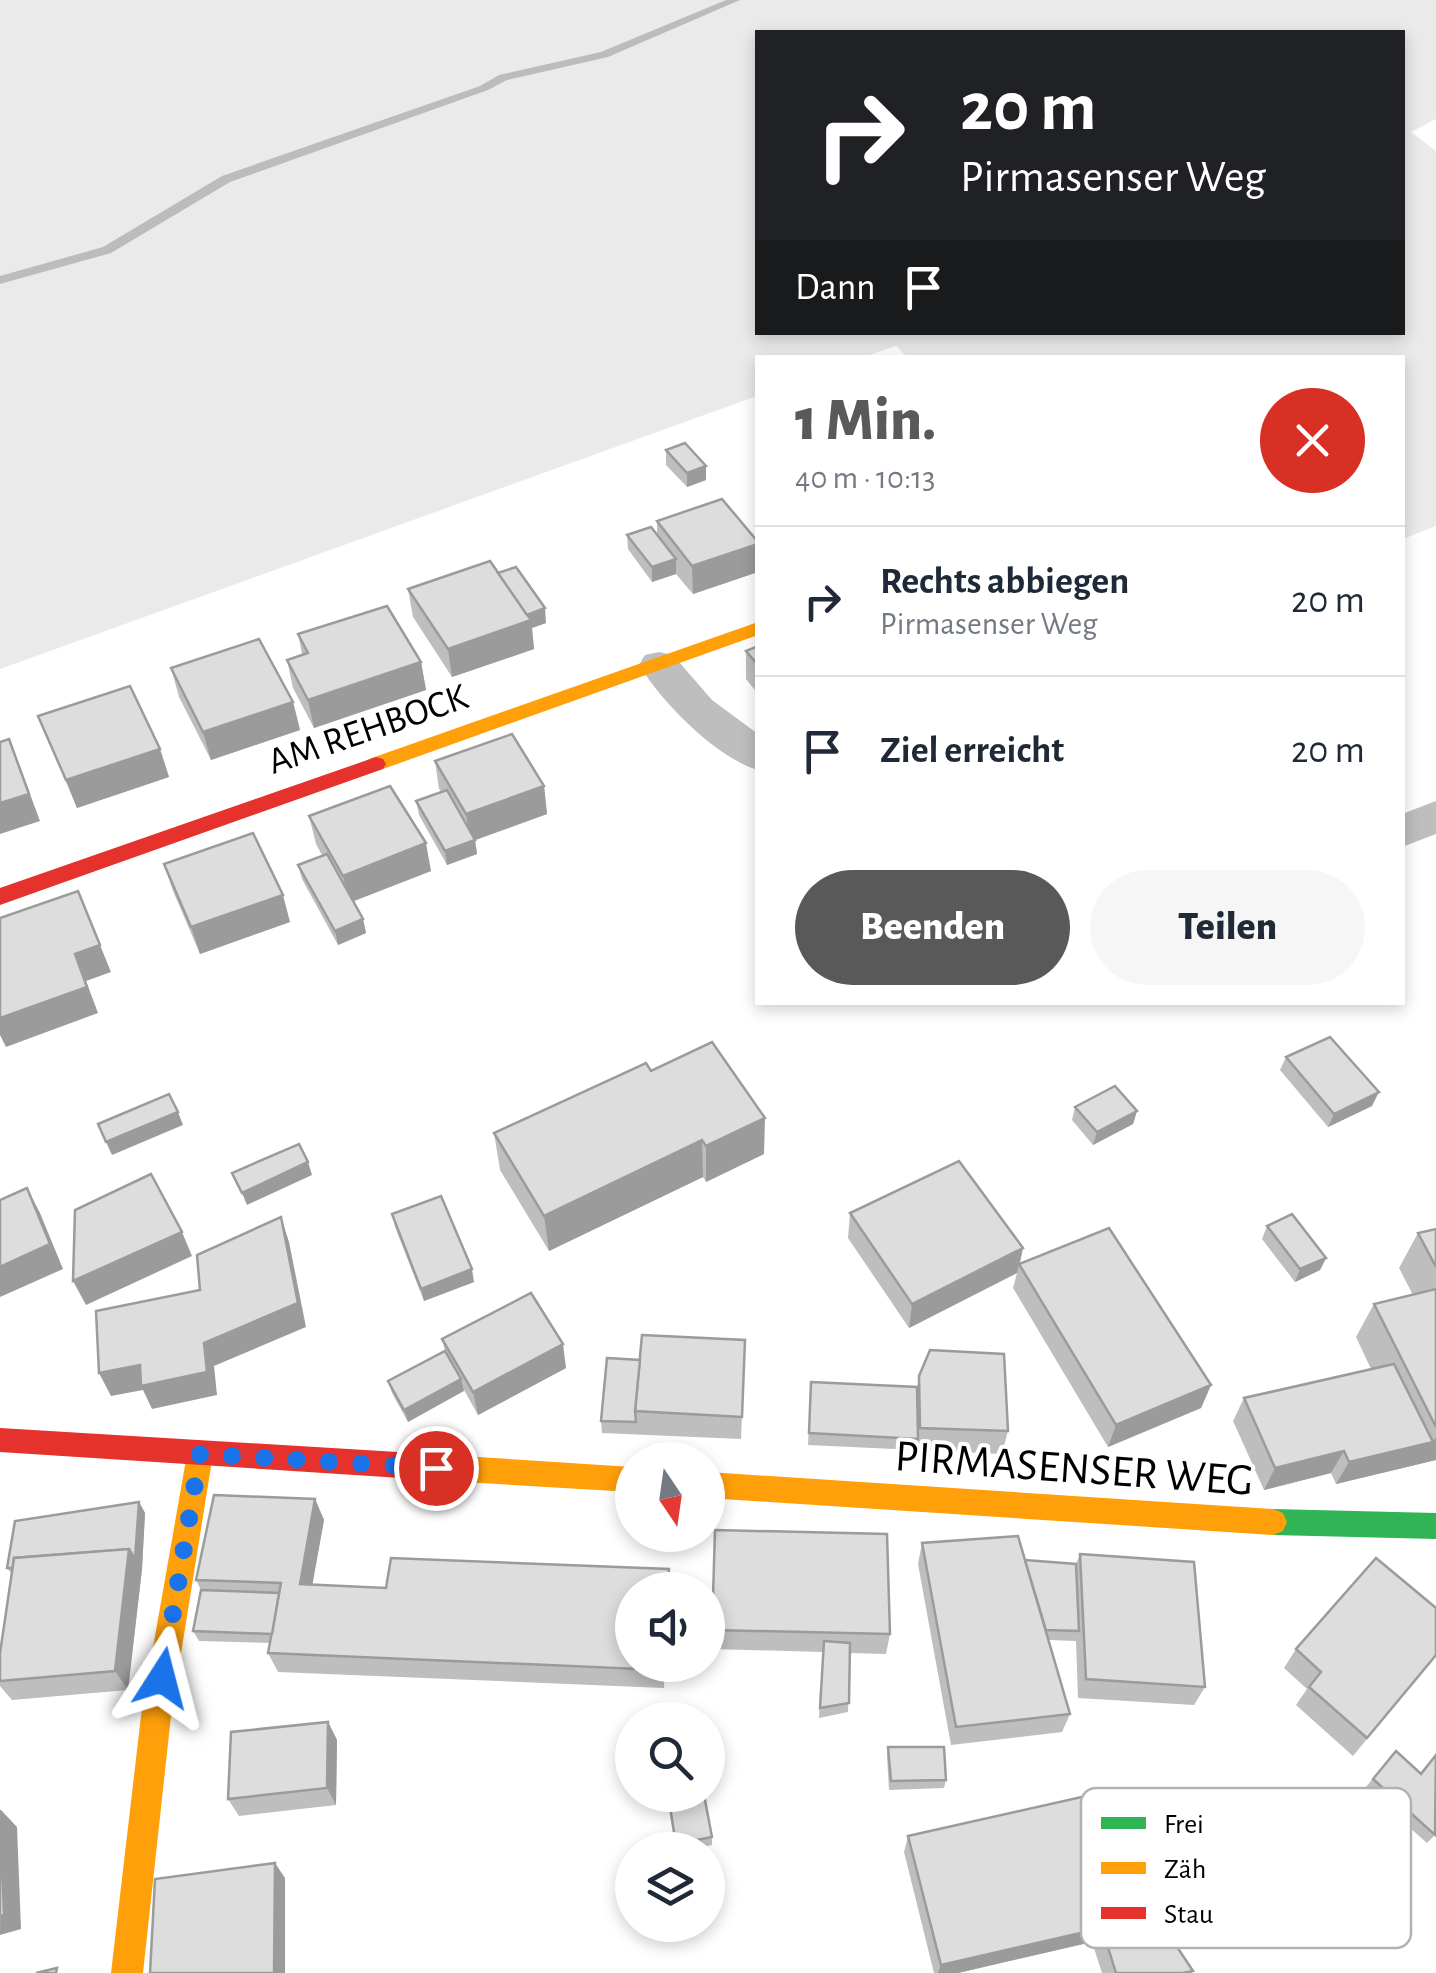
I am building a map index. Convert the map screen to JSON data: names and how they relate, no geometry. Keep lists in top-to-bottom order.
{
  "streets": {
    "street": ["AM REHBOCK", "PIRMASENSER WEG"]
  },
  "legend": ["Frei", "Zäh", "Stau"],
  "north": "bottom",
  "page": {
    "turn": ["20 m", "Pirmasenser Weg"],
    "then": "Dann",
    "heading": ["1 Min.", "40 m · 10:13"],
    "list": [
      {
        "name": "Rechts abbiegen",
        "note": "Pirmasenser Weg",
        "value": "20 m"
      },
      {
        "name": "Ziel erreicht",
        "value": "20 m"
      }
    ],
    "buttons": ["Beenden", "Teilen"]
  }
}
